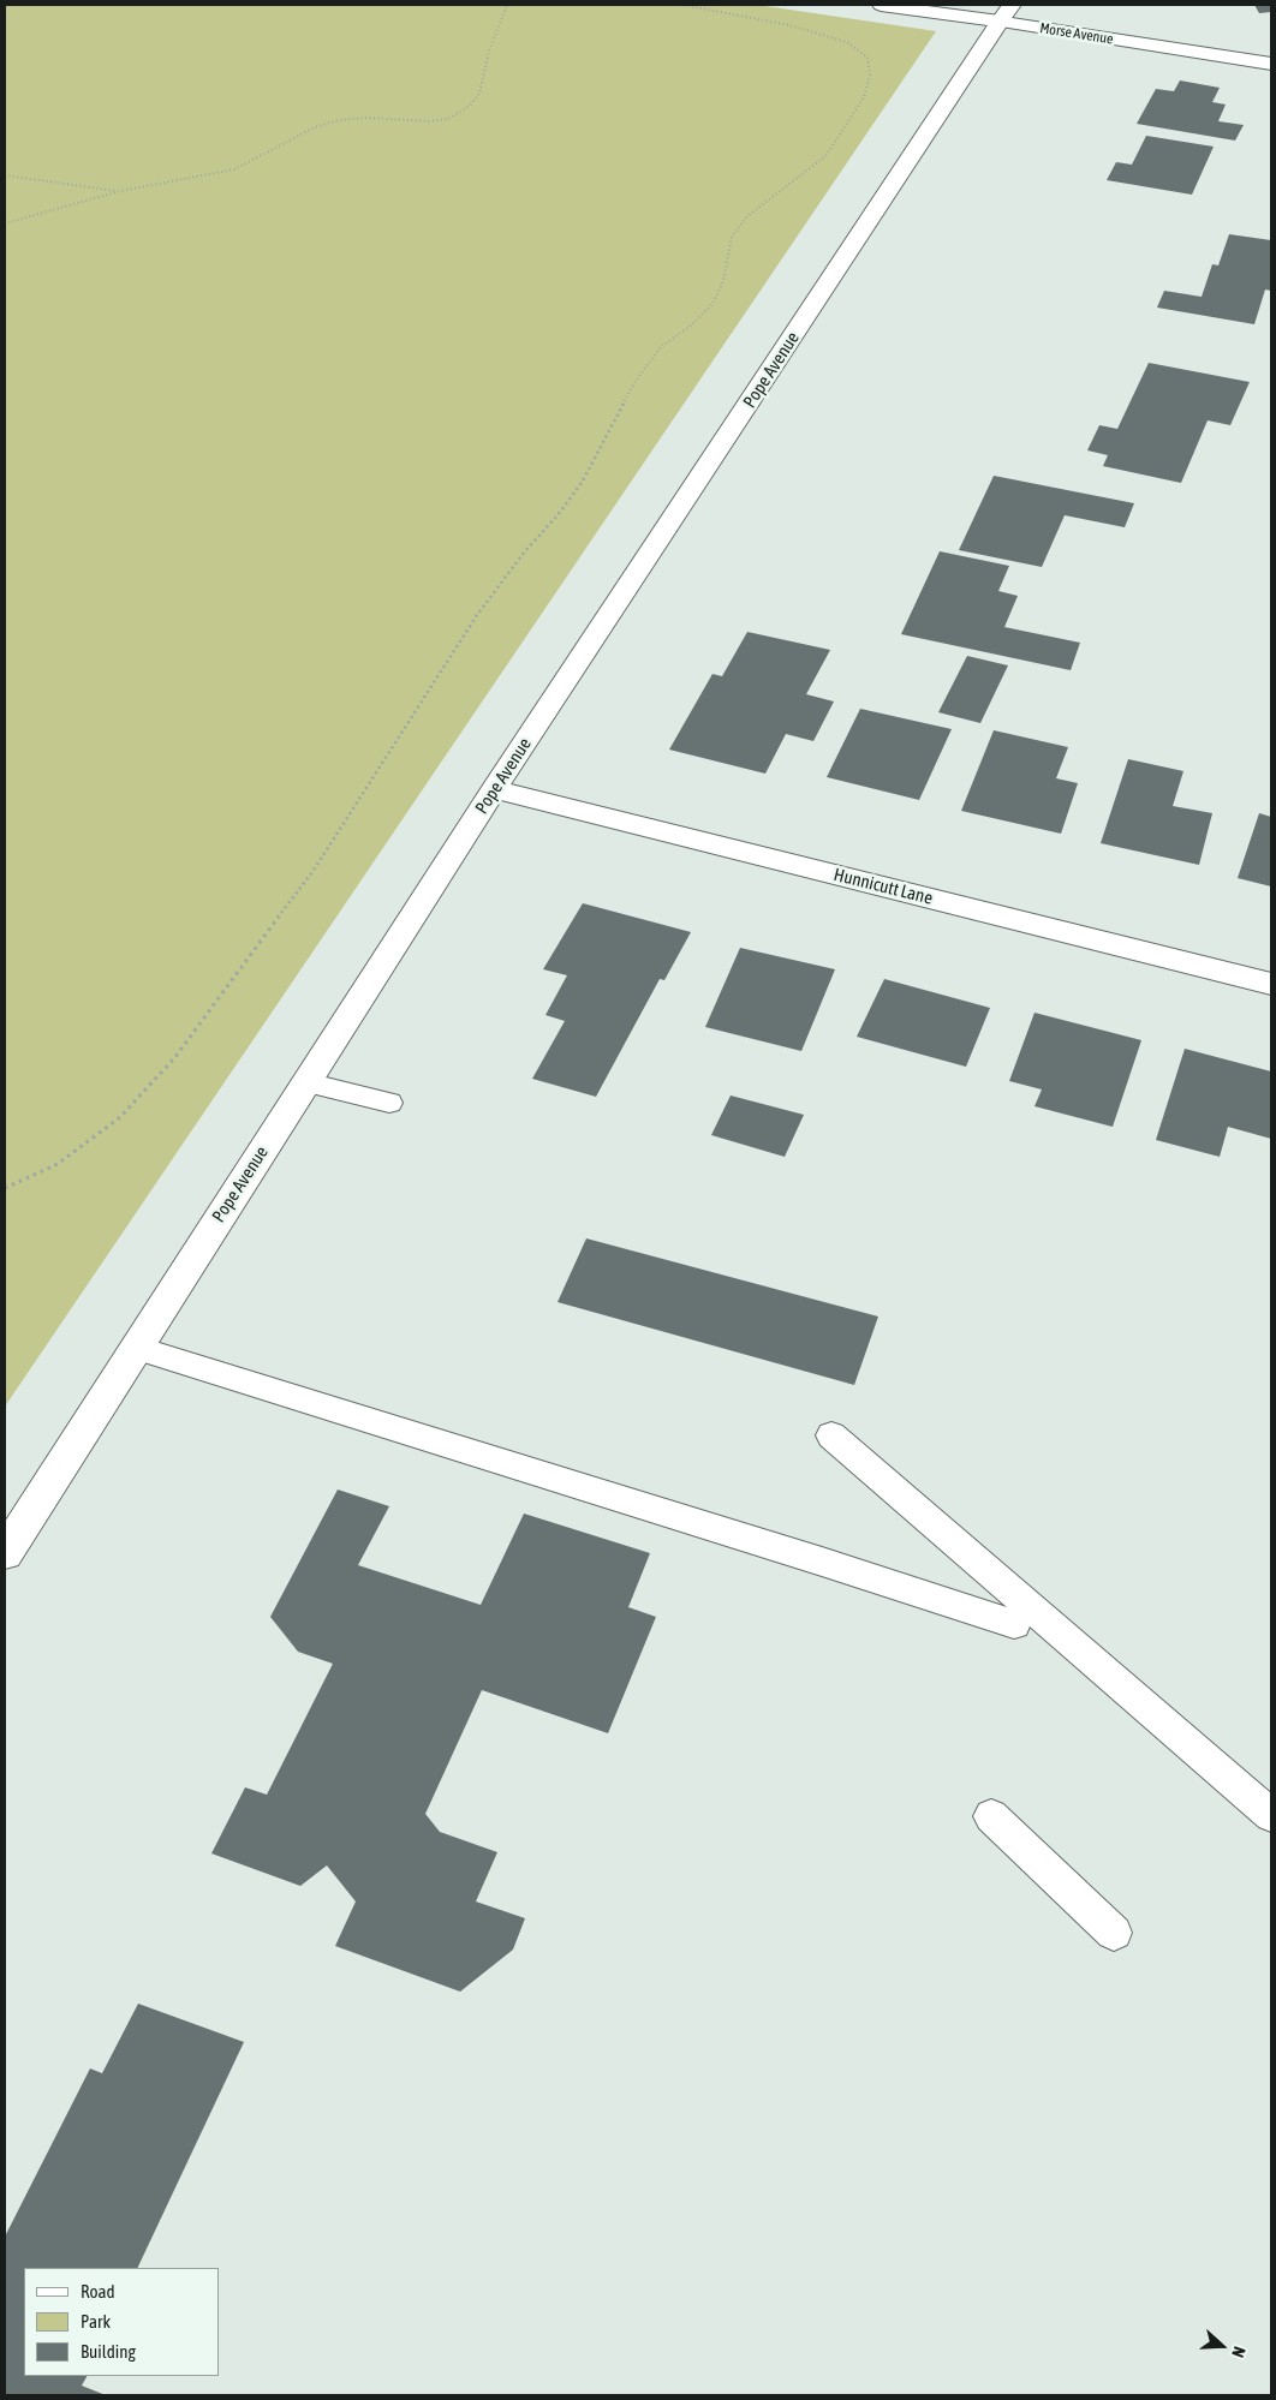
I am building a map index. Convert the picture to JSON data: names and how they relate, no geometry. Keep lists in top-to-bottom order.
{
  "streets": {
    "street": ["Morse Avenue", "Pope Avenue", "Hunnicutt Lane"]
  },
  "crossings": [
    ["Morse Avenue", "Pope Avenue"],
    ["Pope Avenue", "Hunnicutt Lane"]
  ],
  "legend": ["Road", "Park", "Building"],
  "north": "right"
}
